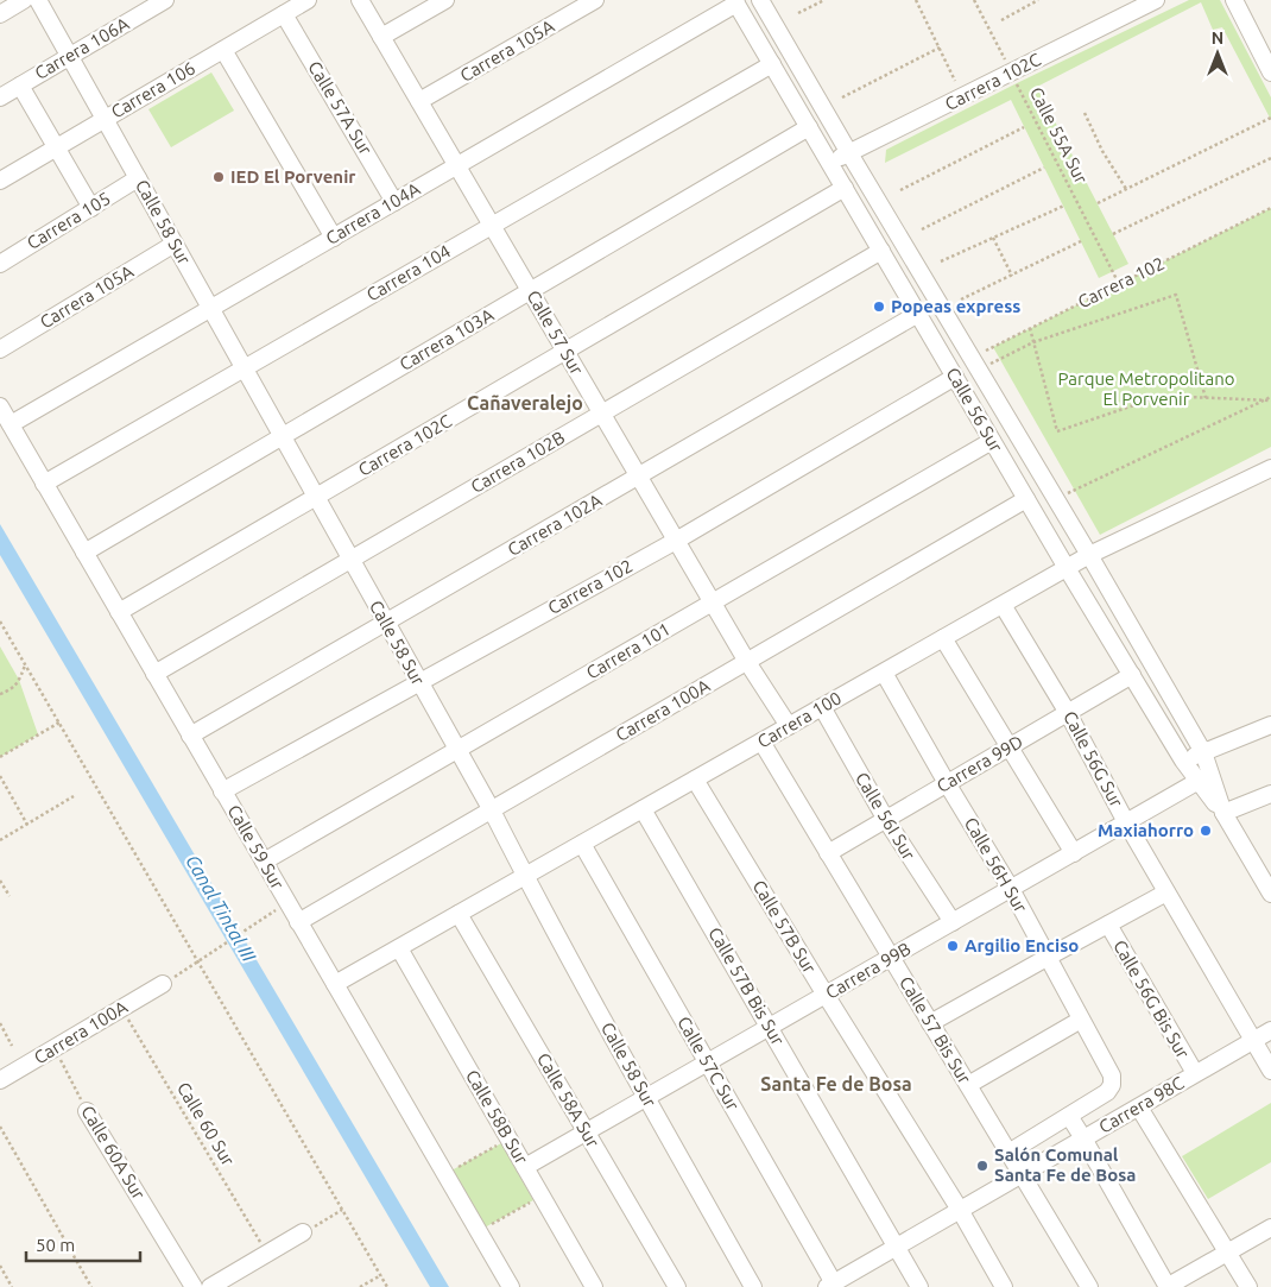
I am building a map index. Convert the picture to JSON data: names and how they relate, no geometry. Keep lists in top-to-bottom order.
{
  "streets": {
    "street": [
      "Carrera 106A",
      "Carrera 105A",
      "Carrera 102C",
      "Carrera 106",
      "Calle 57A Sur",
      "Carrera 104A",
      "Carrera 105",
      "Calle 58 Sur",
      "Carrera 104",
      "Carrera 102",
      "Calle 57 Sur",
      "Carrera 103A",
      "Calle 56 Sur",
      "Carrera 102B",
      "Carrera 102A",
      "Carrera 101",
      "Carrera 100A",
      "Carrera 100",
      "Calle 56G Sur",
      "Carrera 99D",
      "Calle 56I Sur",
      "Calle 59 Sur",
      "Calle 56H Sur",
      "Calle 57B Sur",
      "Carrera 99B",
      "Calle 57B Bis Sur",
      "Calle 56G Bis Sur",
      "Calle 57 Bis Sur",
      "Calle 57C Sur",
      "Calle 58A Sur",
      "Carrera 98C",
      "Calle 58B Sur",
      "Calle 60A Sur"
    ],
    "path": ["Calle 55A Sur", "Calle 60 Sur"]
  },
  "crossings": [
    ["Carrera 106A", "Calle 58 Sur"],
    ["Carrera 105A", "Calle 58 Sur"],
    ["Carrera 105A", "Calle 57 Sur"],
    ["Carrera 102C", "Calle 55A Sur"],
    ["Carrera 102C", "Calle 58 Sur"],
    ["Carrera 102C", "Calle 57 Sur"],
    ["Carrera 102C", "Calle 56 Sur"],
    ["Carrera 102C", "Calle 59 Sur"],
    ["Carrera 106", "Calle 57A Sur"],
    ["Carrera 106", "Calle 58 Sur"],
    ["Calle 57A Sur", "Carrera 104A"],
    ["Calle 55A Sur", "Carrera 102"],
    ["Carrera 104A", "Calle 58 Sur"],
    ["Carrera 104A", "Calle 57 Sur"],
    ["Carrera 104A", "Calle 56 Sur"],
    ["Carrera 104A", "Calle 59 Sur"],
    ["Carrera 105", "Calle 58 Sur"],
    ["Calle 58 Sur", "Carrera 104"],
    ["Calle 58 Sur", "Carrera 102"],
    ["Calle 58 Sur", "Carrera 103A"],
    ["Calle 58 Sur", "Carrera 102B"],
    ["Calle 58 Sur", "Carrera 102A"],
    ["Calle 58 Sur", "Carrera 101"],
    ["Calle 58 Sur", "Carrera 100A"],
    ["Calle 58 Sur", "Carrera 100"],
    ["Calle 58 Sur", "Carrera 99B"],
    ["Carrera 104", "Calle 57 Sur"],
    ["Carrera 104", "Calle 56 Sur"],
    ["Carrera 104", "Calle 59 Sur"],
    ["Carrera 102", "Calle 57 Sur"],
    ["Carrera 102", "Calle 56 Sur"],
    ["Carrera 102", "Calle 59 Sur"],
    ["Calle 57 Sur", "Carrera 103A"],
    ["Calle 57 Sur", "Carrera 102B"],
    ["Calle 57 Sur", "Carrera 102A"],
    ["Calle 57 Sur", "Carrera 101"],
    ["Calle 57 Sur", "Carrera 100A"],
    ["Calle 57 Sur", "Carrera 100"],
    ["Carrera 103A", "Calle 56 Sur"],
    ["Carrera 103A", "Calle 59 Sur"],
    ["Calle 56 Sur", "Carrera 102B"],
    ["Calle 56 Sur", "Carrera 102A"],
    ["Calle 56 Sur", "Carrera 101"],
    ["Calle 56 Sur", "Carrera 100A"],
    ["Calle 56 Sur", "Carrera 100"],
    ["Calle 56 Sur", "Carrera 99D"],
    ["Calle 56 Sur", "Carrera 99B"],
    ["Carrera 102B", "Calle 59 Sur"],
    ["Carrera 102A", "Calle 59 Sur"],
    ["Carrera 101", "Calle 59 Sur"],
    ["Carrera 100A", "Calle 59 Sur"],
    ["Carrera 100A", "Calle 60 Sur"],
    ["Carrera 100A", "Calle 60A Sur"],
    ["Carrera 100", "Calle 56G Sur"],
    ["Carrera 100", "Calle 56I Sur"],
    ["Carrera 100", "Calle 59 Sur"],
    ["Carrera 100", "Calle 56H Sur"],
    ["Carrera 100", "Calle 57B Sur"],
    ["Carrera 100", "Calle 57B Bis Sur"],
    ["Carrera 100", "Calle 57 Bis Sur"],
    ["Carrera 100", "Calle 57C Sur"],
    ["Carrera 100", "Calle 58A Sur"],
    ["Carrera 100", "Calle 58B Sur"],
    ["Calle 56G Sur", "Carrera 99D"],
    ["Calle 56G Sur", "Carrera 99B"],
    ["Calle 56G Sur", "Carrera 98C"],
    ["Carrera 99D", "Calle 56I Sur"],
    ["Carrera 99D", "Calle 56H Sur"],
    ["Carrera 99D", "Calle 57 Bis Sur"],
    ["Calle 56I Sur", "Carrera 99B"],
    ["Calle 56H Sur", "Carrera 99B"],
    ["Calle 57B Sur", "Carrera 99B"],
    ["Calle 57B Sur", "Carrera 98C"],
    ["Carrera 99B", "Calle 57B Bis Sur"],
    ["Carrera 99B", "Calle 57 Bis Sur"],
    ["Carrera 99B", "Calle 57C Sur"],
    ["Carrera 99B", "Calle 58A Sur"],
    ["Carrera 99B", "Calle 58B Sur"],
    ["Calle 57B Bis Sur", "Carrera 98C"],
    ["Calle 56G Bis Sur", "Carrera 98C"],
    ["Calle 57 Bis Sur", "Carrera 98C"],
    ["Calle 57C Sur", "Carrera 98C"]
  ],
  "districts": ["Cañaveralejo", "Santa Fe de Bosa"],
  "water": ["Canal Tintal III"],
  "parks": ["Parque Metropolitano El Porvenir"],
  "places": [
    "IED El Porvenir",
    "Popeas express",
    "Maxiahorro",
    "Argilio Enciso",
    "Salón Comunal Santa Fe de Bosa"
  ],
  "scale_bar": "50 m",
  "north": "top"
}
